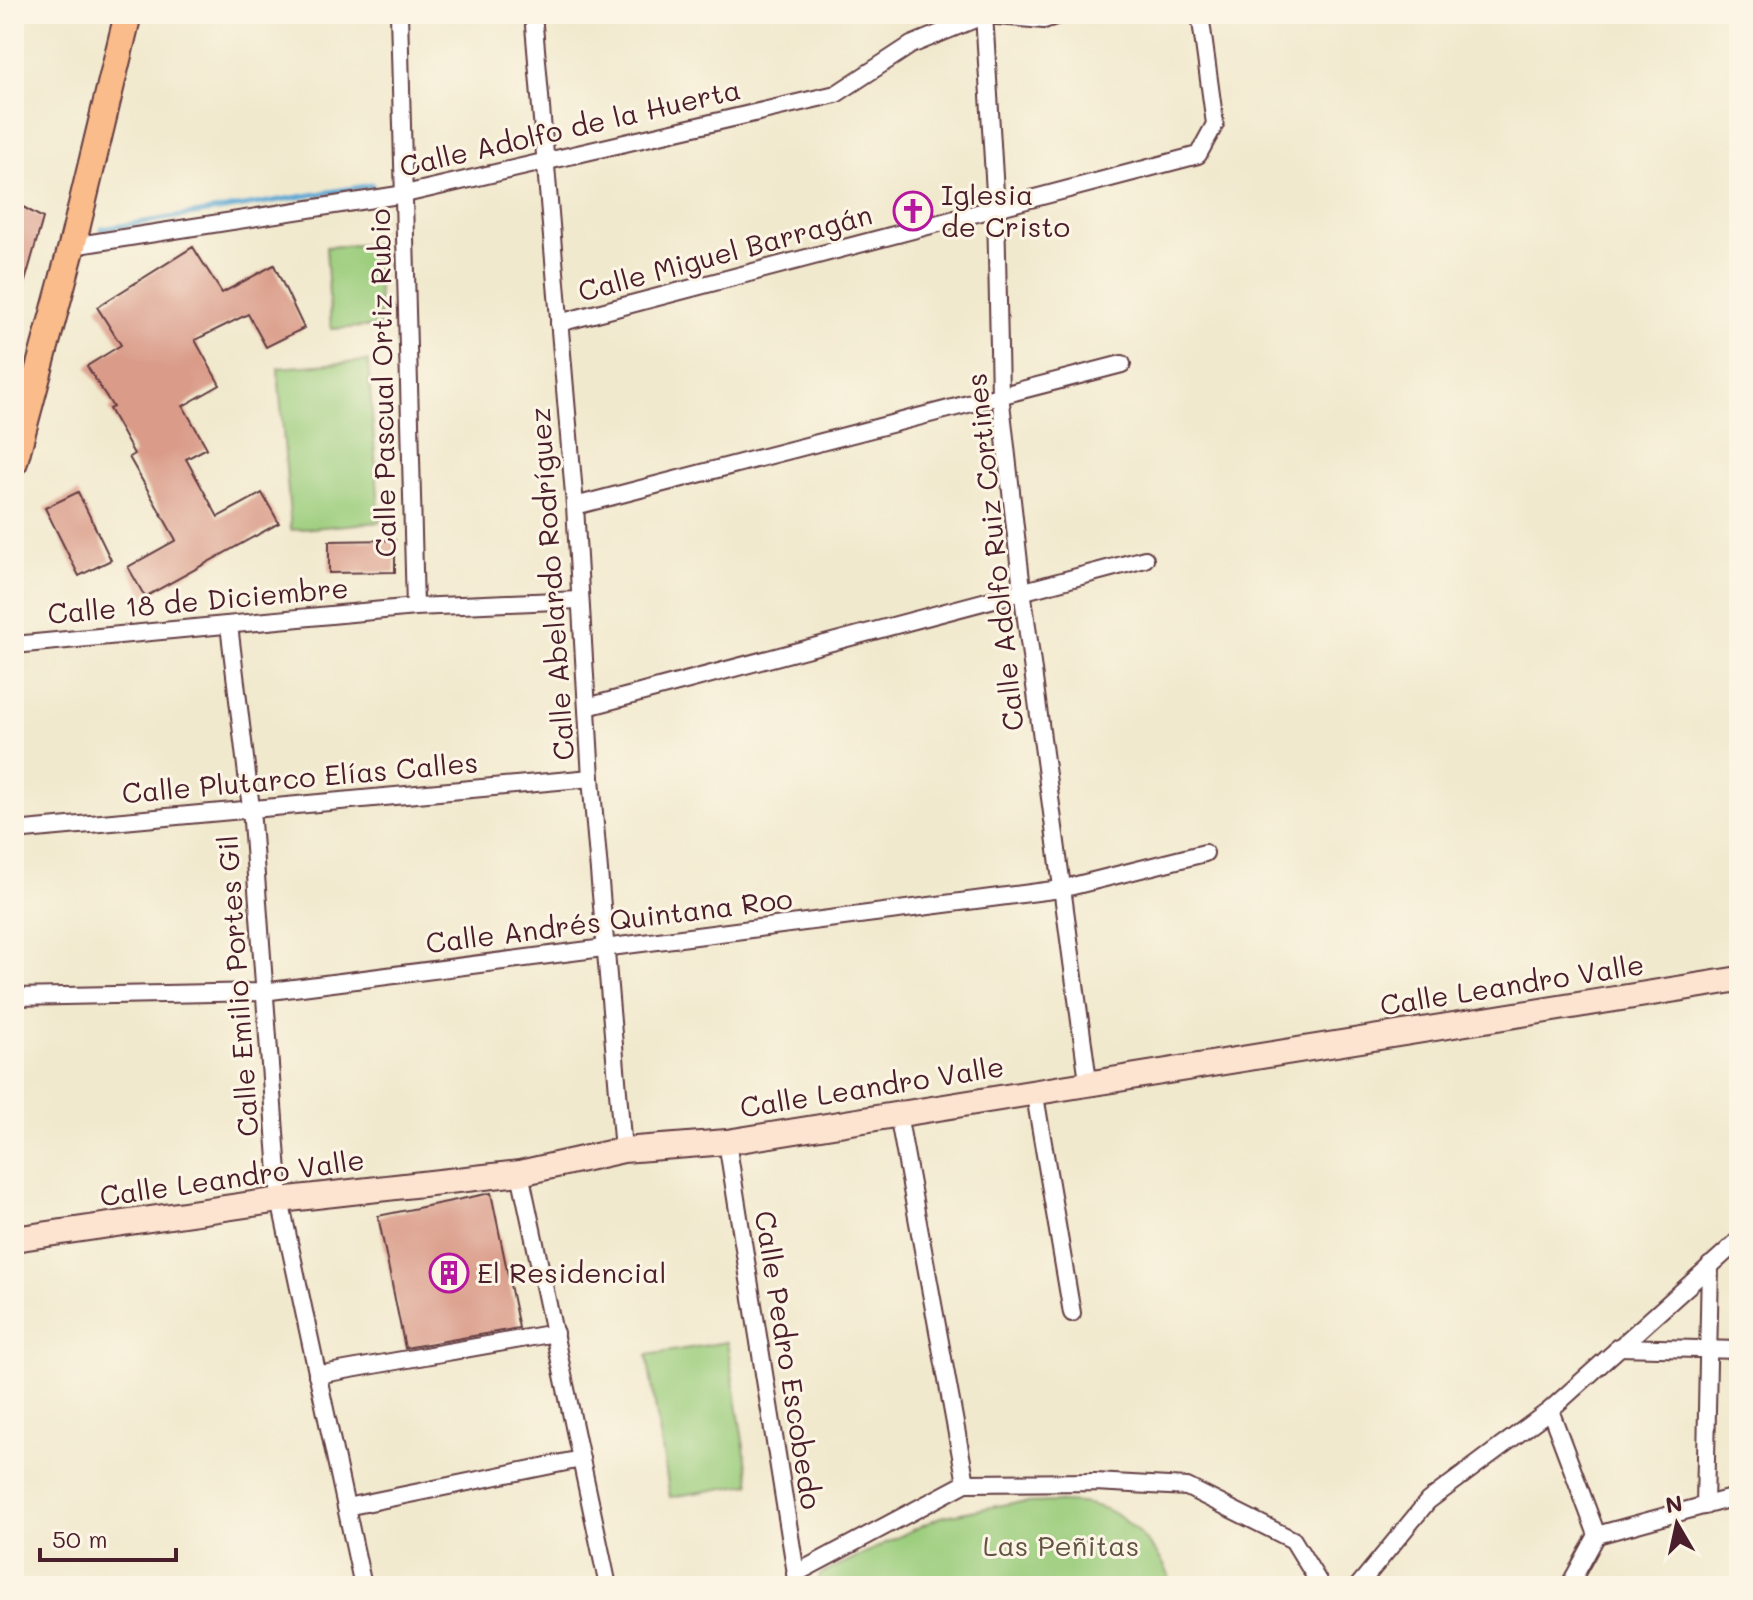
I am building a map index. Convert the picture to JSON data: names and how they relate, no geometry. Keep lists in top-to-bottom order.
{
  "streets": {
    "street": [
      "Calle Adolfo de la Huerta",
      "Calle Miguel Barragán",
      "Calle Pascual Ortiz Rubio",
      "Calle Adolfo Ruiz Cortines",
      "Calle Abelardo Rodríguez",
      "Calle 18 de Diciembre",
      "Calle Plutarco Elías Calles",
      "Calle Andrés Quintana Roo",
      "Calle Leandro Valle",
      "Calle Emilio Portes Gil",
      "Calle Pedro Escobedo"
    ]
  },
  "crossings": [
    ["Calle Adolfo de la Huerta", "Calle Pascual Ortiz Rubio"],
    ["Calle Adolfo de la Huerta", "Calle Adolfo Ruiz Cortines"],
    ["Calle Adolfo de la Huerta", "Calle Abelardo Rodríguez"],
    ["Calle Miguel Barragán", "Calle Adolfo Ruiz Cortines"],
    ["Calle Miguel Barragán", "Calle Abelardo Rodríguez"],
    ["Calle Pascual Ortiz Rubio", "Calle 18 de Diciembre"],
    ["Calle Adolfo Ruiz Cortines", "Calle Andrés Quintana Roo"],
    ["Calle Adolfo Ruiz Cortines", "Calle Leandro Valle"],
    ["Calle Abelardo Rodríguez", "Calle 18 de Diciembre"],
    ["Calle Abelardo Rodríguez", "Calle Plutarco Elías Calles"],
    ["Calle Abelardo Rodríguez", "Calle Andrés Quintana Roo"],
    ["Calle Abelardo Rodríguez", "Calle Leandro Valle"],
    ["Calle 18 de Diciembre", "Calle Emilio Portes Gil"],
    ["Calle Plutarco Elías Calles", "Calle Emilio Portes Gil"],
    ["Calle Andrés Quintana Roo", "Calle Emilio Portes Gil"],
    ["Calle Leandro Valle", "Calle Emilio Portes Gil"],
    ["Calle Leandro Valle", "Calle Pedro Escobedo"]
  ],
  "parks": ["Las Peñitas"],
  "places": {
    "church": ["Iglesia de Cristo"],
    "building": ["El Residencial"]
  },
  "scale_bar": "50 m",
  "north": "top"
}
